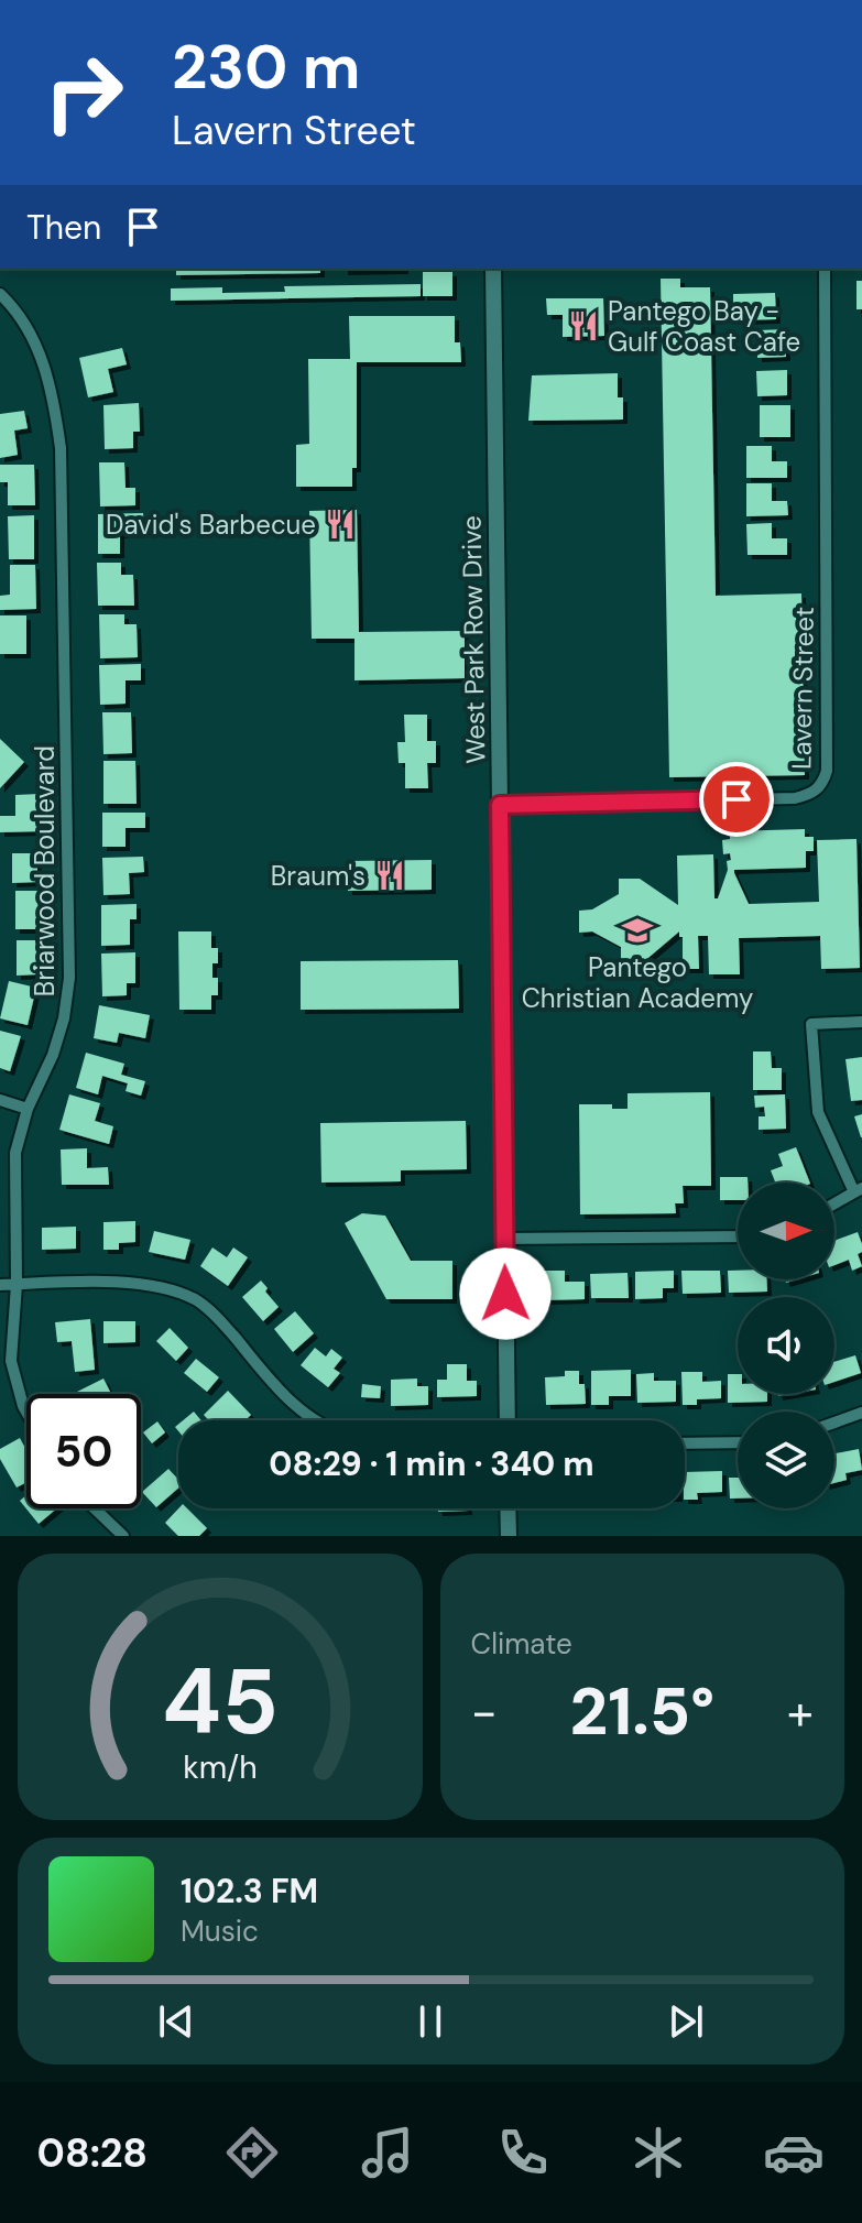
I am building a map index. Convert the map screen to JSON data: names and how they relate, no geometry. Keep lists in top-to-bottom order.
{
  "streets": {
    "main road": ["West Park Row Drive"],
    "street": ["Lavern Street", "Briarwood Boulevard"]
  },
  "crossings": [
    ["West Park Row Drive", "Lavern Street"]
  ],
  "places": {
    "restaurant": ["Pantego Bay - Gulf Coast Cafe", "David's Barbecue", "Braum's"],
    "school or university": ["Pantego Christian Academy"]
  },
  "north": "right",
  "page": {
    "turn": ["230 m", "Lavern Street"],
    "then": "Then",
    "limit": "50",
    "trip": "08:29 · 1 min · 340 m",
    "tile": "Climate",
    "heat": ["−", "21.5°", "+"],
    "song": ["102.3 FM", "Music"],
    "tabs": "08:28",
    "gauge": ["45", "km/h"]
  }
}
